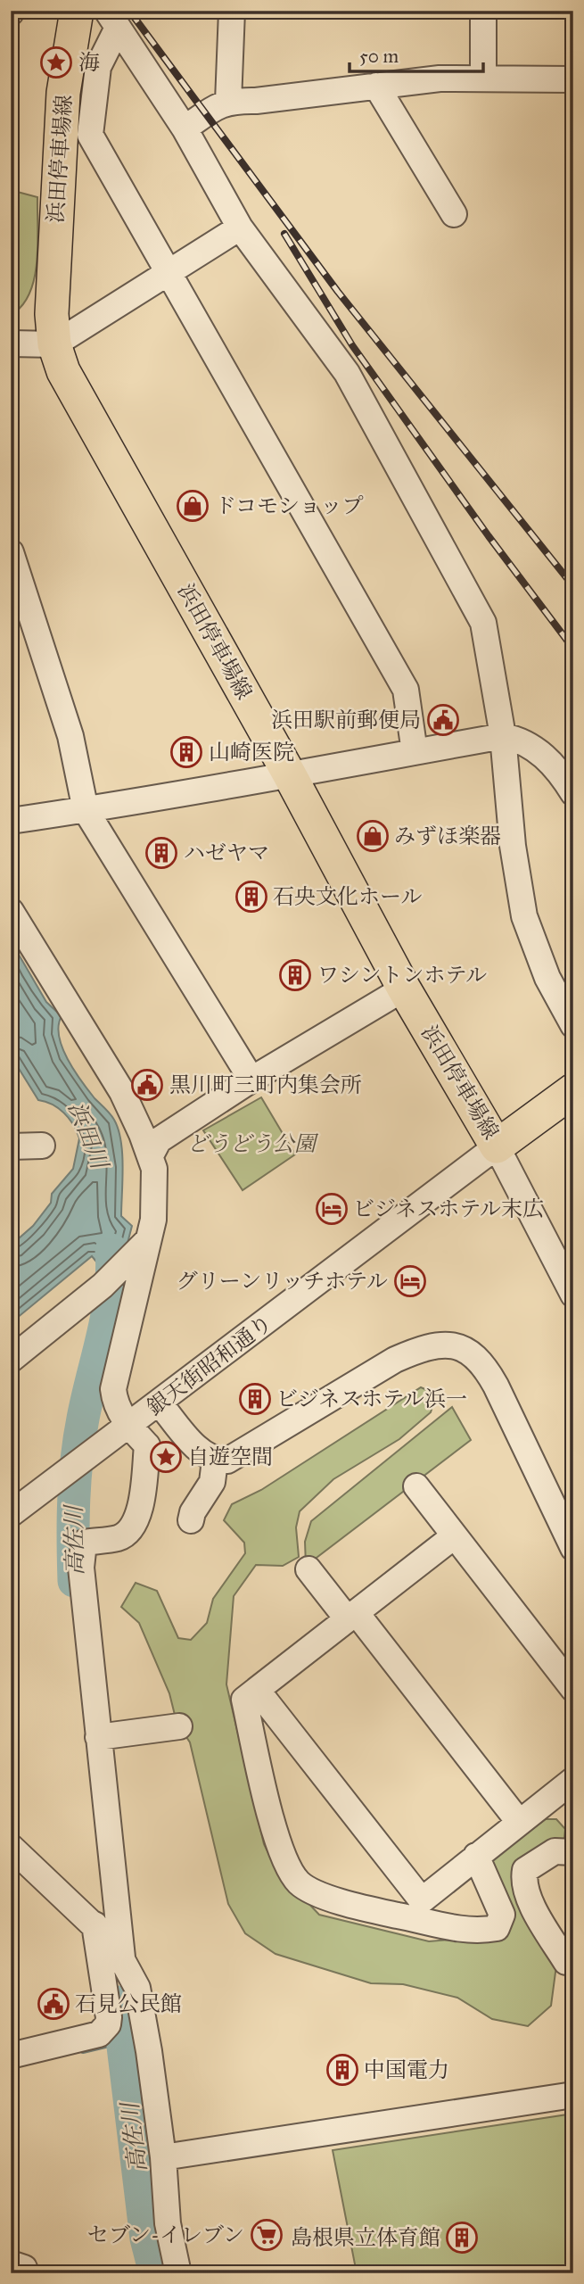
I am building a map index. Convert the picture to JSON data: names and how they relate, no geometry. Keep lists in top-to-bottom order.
{
  "streets": {
    "main road": ["浜田停車場線"],
    "street": ["銀天街昭和通り"]
  },
  "crossings": [
    ["浜田停車場線", "銀天街昭和通り"]
  ],
  "water": ["浜田川", "高佐川"],
  "parks": ["どうどう公園"],
  "places": {
    "place": ["海", "自遊空間"],
    "shop": ["ドコモショップ", "みずほ楽器"],
    "public building": ["浜田駅前郵便局", "黒川町三町内集会所", "石見公民館"],
    "building": [
      "山崎医院",
      "ハゼヤマ",
      "石央文化ホール",
      "ワシントンホテル",
      "ビジネスホテル浜一",
      "中国電力",
      "島根県立体育館"
    ],
    "hotel": ["ビジネスホテル末広", "グリーンリッチホテル"],
    "supermarket": ["セブン-イレブン"]
  },
  "scale_bar": "50 m"
}
